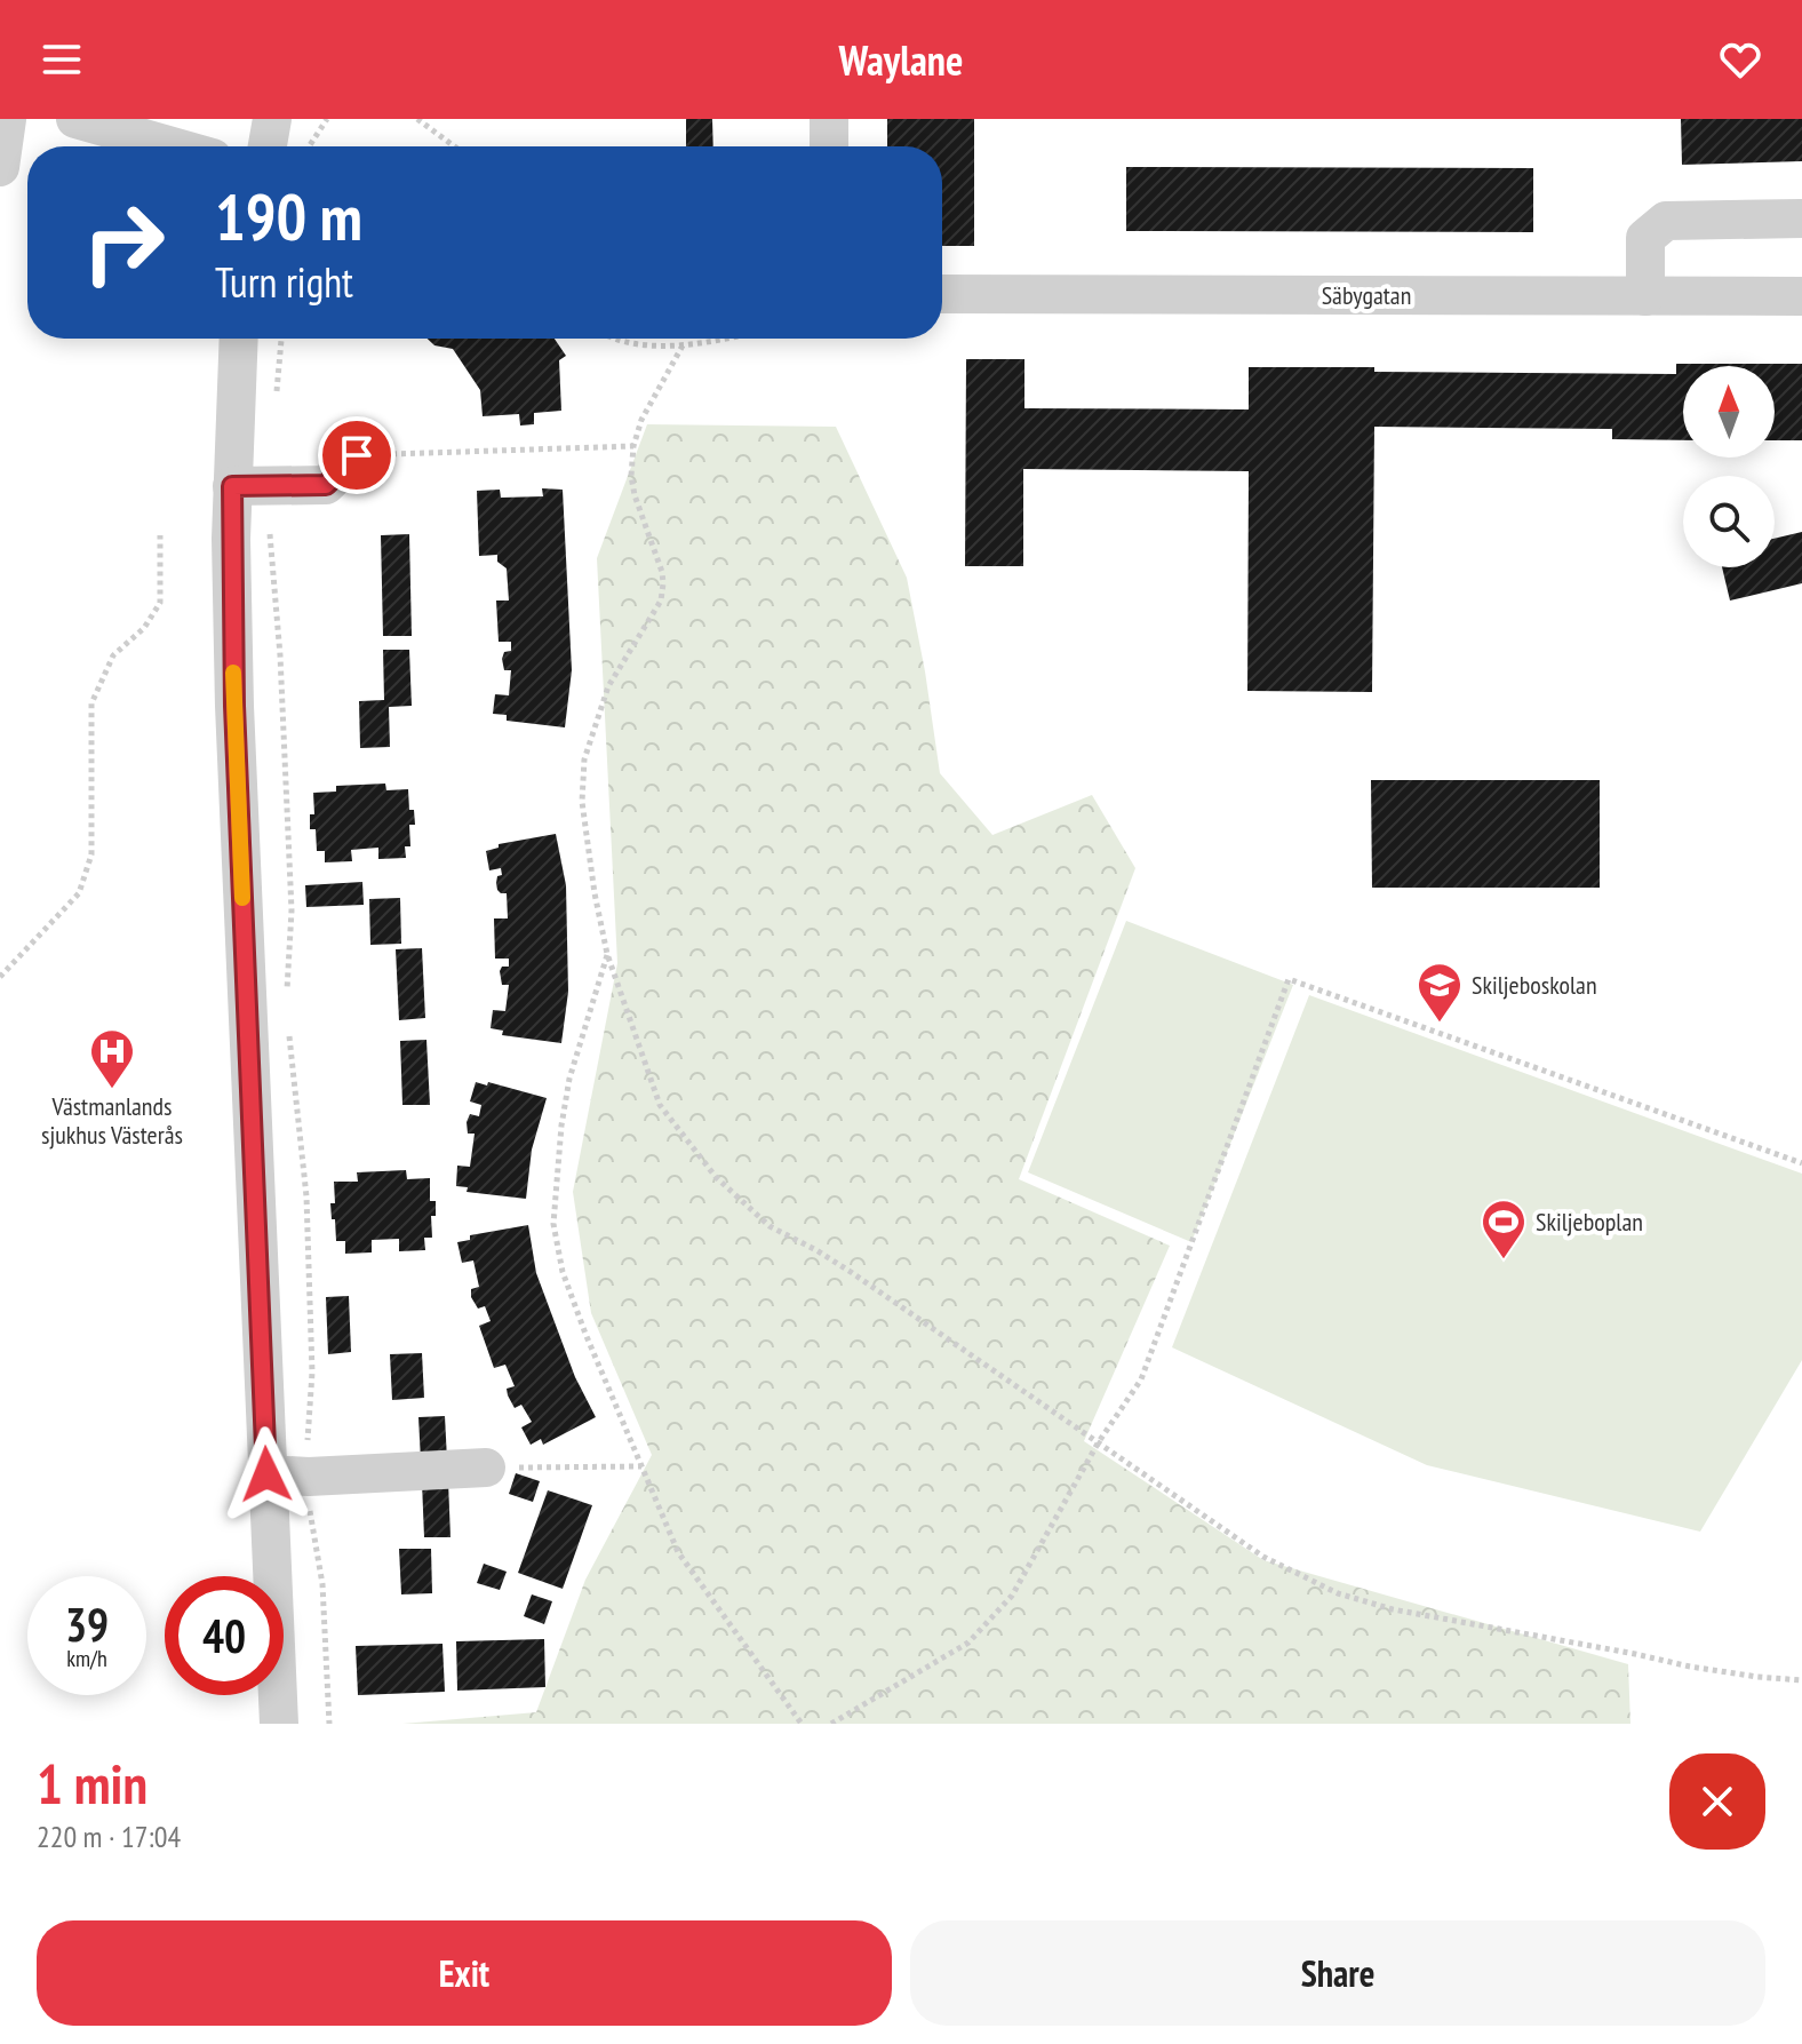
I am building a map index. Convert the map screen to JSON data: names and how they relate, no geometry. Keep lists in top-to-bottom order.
{
  "streets": {
    "street": ["Säbygatan"]
  },
  "places": {
    "school or university": ["Skiljeboskolan"],
    "hospital": ["Västmanlands sjukhus Västerås"],
    "sports": ["Skiljeboplan"]
  },
  "north": "top",
  "page": {
    "header": "Waylane",
    "turn": ["190 m", "Turn right"],
    "speed": "39 km/h",
    "limit": "40",
    "heading": ["1 min", "220 m · 17:04"],
    "buttons": ["Exit", "Share"]
  }
}
